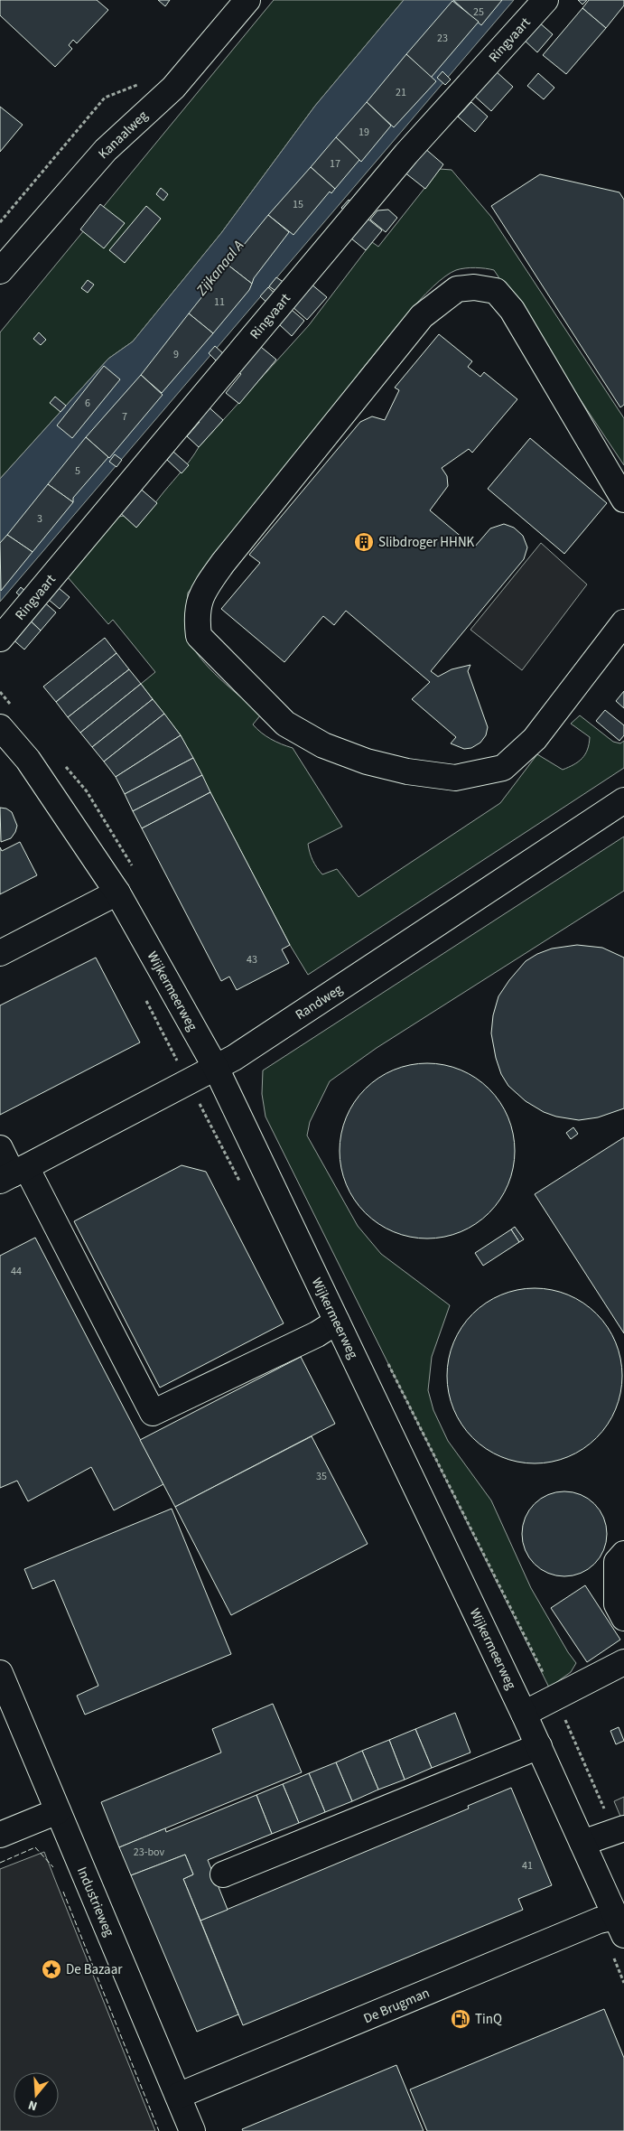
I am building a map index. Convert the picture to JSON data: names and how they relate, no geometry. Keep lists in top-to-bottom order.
{
  "streets": {
    "street": [
      "Ringvaart",
      "Kanaalweg",
      "Wijkermeerweg",
      "Randweg",
      "Industrieweg",
      "De Brugman"
    ]
  },
  "crossings": [
    ["Wijkermeerweg", "Randweg"],
    ["Wijkermeerweg", "De Brugman"],
    ["Industrieweg", "De Brugman"]
  ],
  "water": ["Zijkanaal A"],
  "places": {
    "building": ["Slibdroger HHNK"],
    "place": ["De Bazaar"],
    "fuel station": ["TinQ"]
  },
  "house_numbers": [
    "25",
    "23",
    "21",
    "19",
    "17",
    "15",
    "11",
    "9",
    "6",
    "7",
    "5",
    "3",
    "43",
    "44",
    "35",
    "23-bov",
    "41"
  ],
  "north": "bottom"
}
